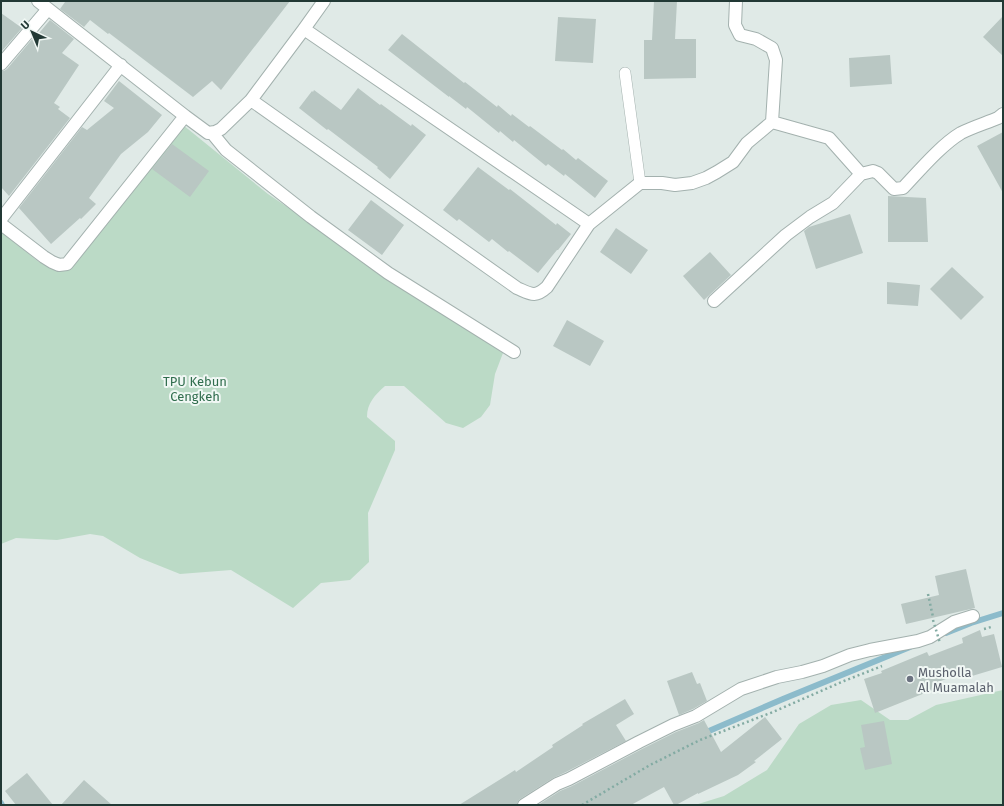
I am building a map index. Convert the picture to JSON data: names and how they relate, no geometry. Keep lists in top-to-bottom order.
{
  "parks": ["TPU Kebun Cengkeh"],
  "places": ["Musholla Al Muamalah"],
  "north": "top left"
}
